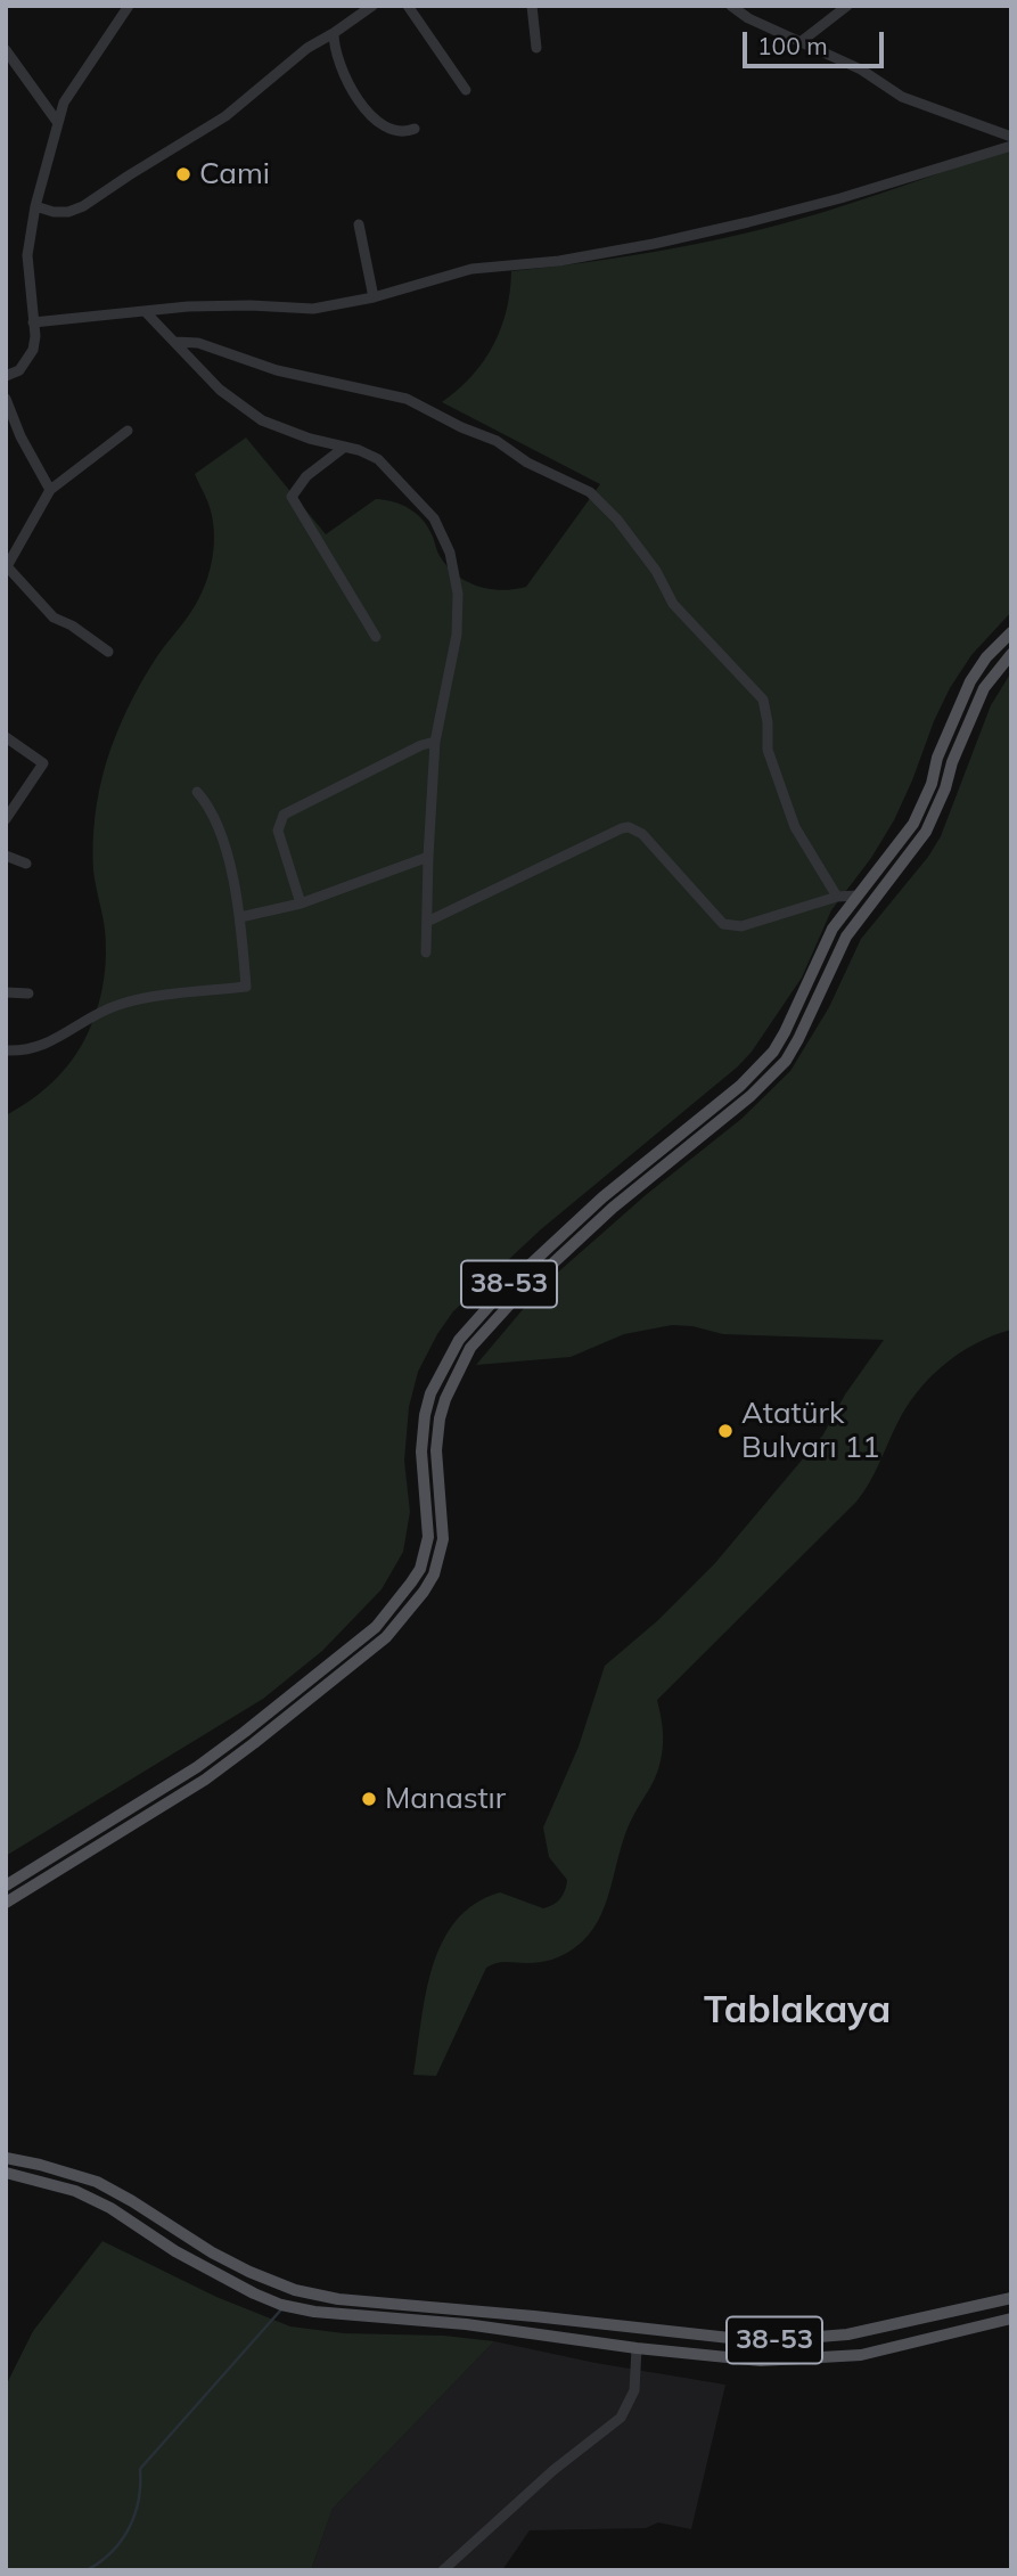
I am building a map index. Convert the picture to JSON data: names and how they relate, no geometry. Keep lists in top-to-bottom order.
{
  "streets": {
    "main road": ["38-53"]
  },
  "districts": ["Tablakaya"],
  "places": ["Cami", "Atatürk Bulvarı 11", "Manastır"],
  "scale_bar": "100 m"
}
